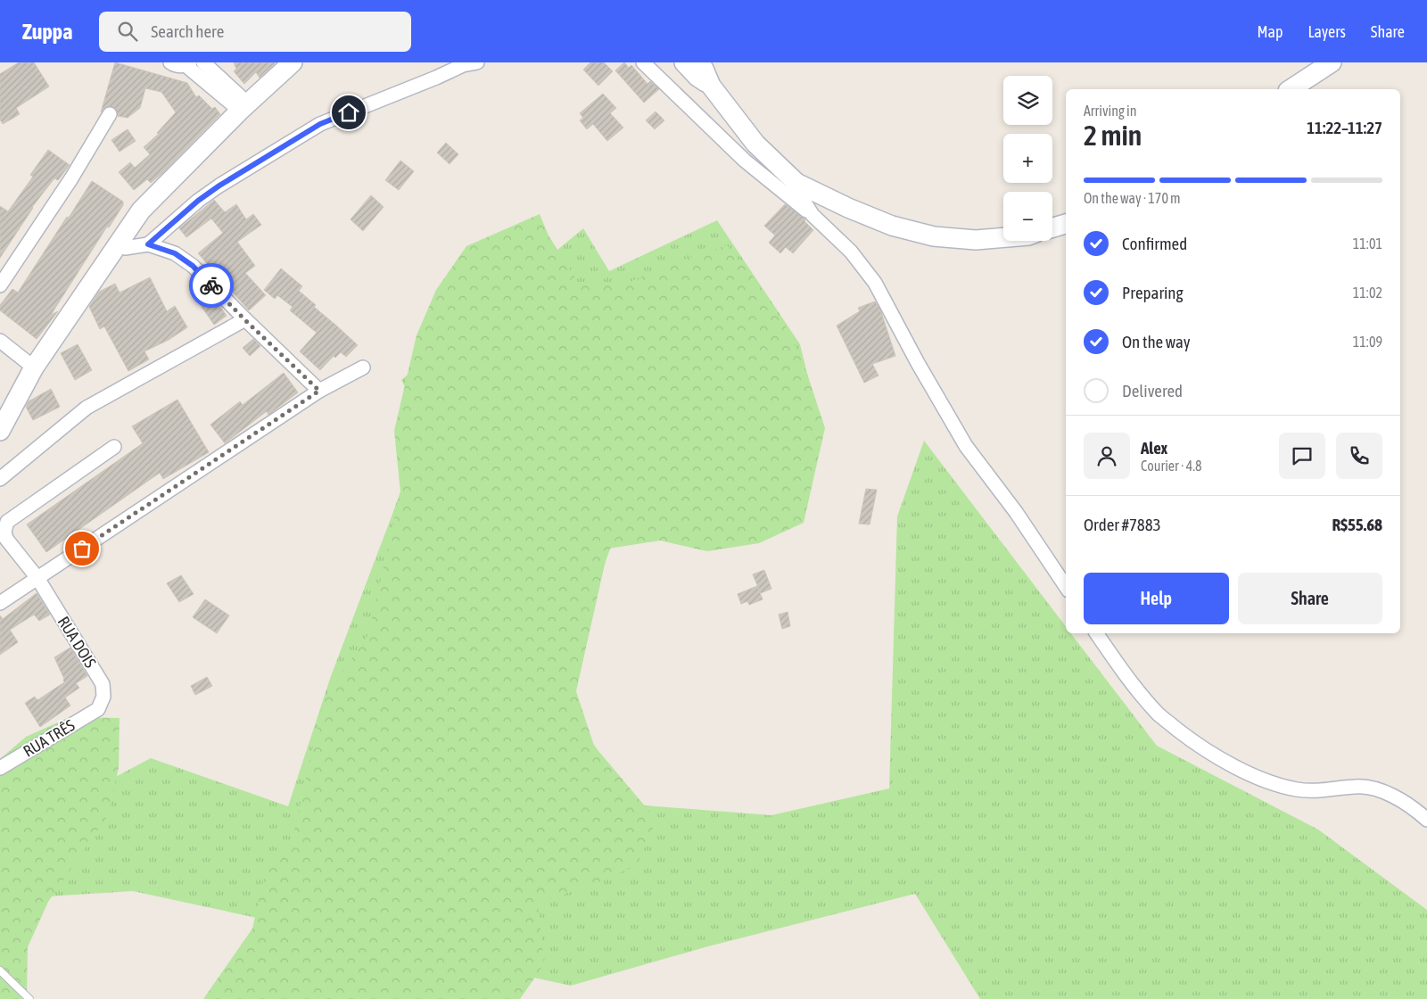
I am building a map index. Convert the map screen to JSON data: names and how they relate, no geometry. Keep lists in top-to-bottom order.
{
  "streets": {
    "street": ["RUA DOIS", "RUA TRÊS"]
  },
  "crossings": [
    ["RUA DOIS", "RUA TRÊS"]
  ],
  "page": {
    "header": "Zuppa",
    "search": "Search here",
    "nav": ["Map", "Layers", "Share"],
    "map_buttons": ["+", "−"],
    "heading": ["2 min", "Arriving in", "11:22–11:27"],
    "panel": [
      "Alex",
      "Courier · 4.8",
      "Order #7883",
      "R$55.68"
    ],
    "bar": "On the way · 170 m",
    "list": [
      ["Confirmed", "11:01"],
      ["Preparing", "11:02"],
      ["On the way", "11:09"],
      "Delivered"
    ],
    "buttons": ["Help", "Share"]
  }
}
